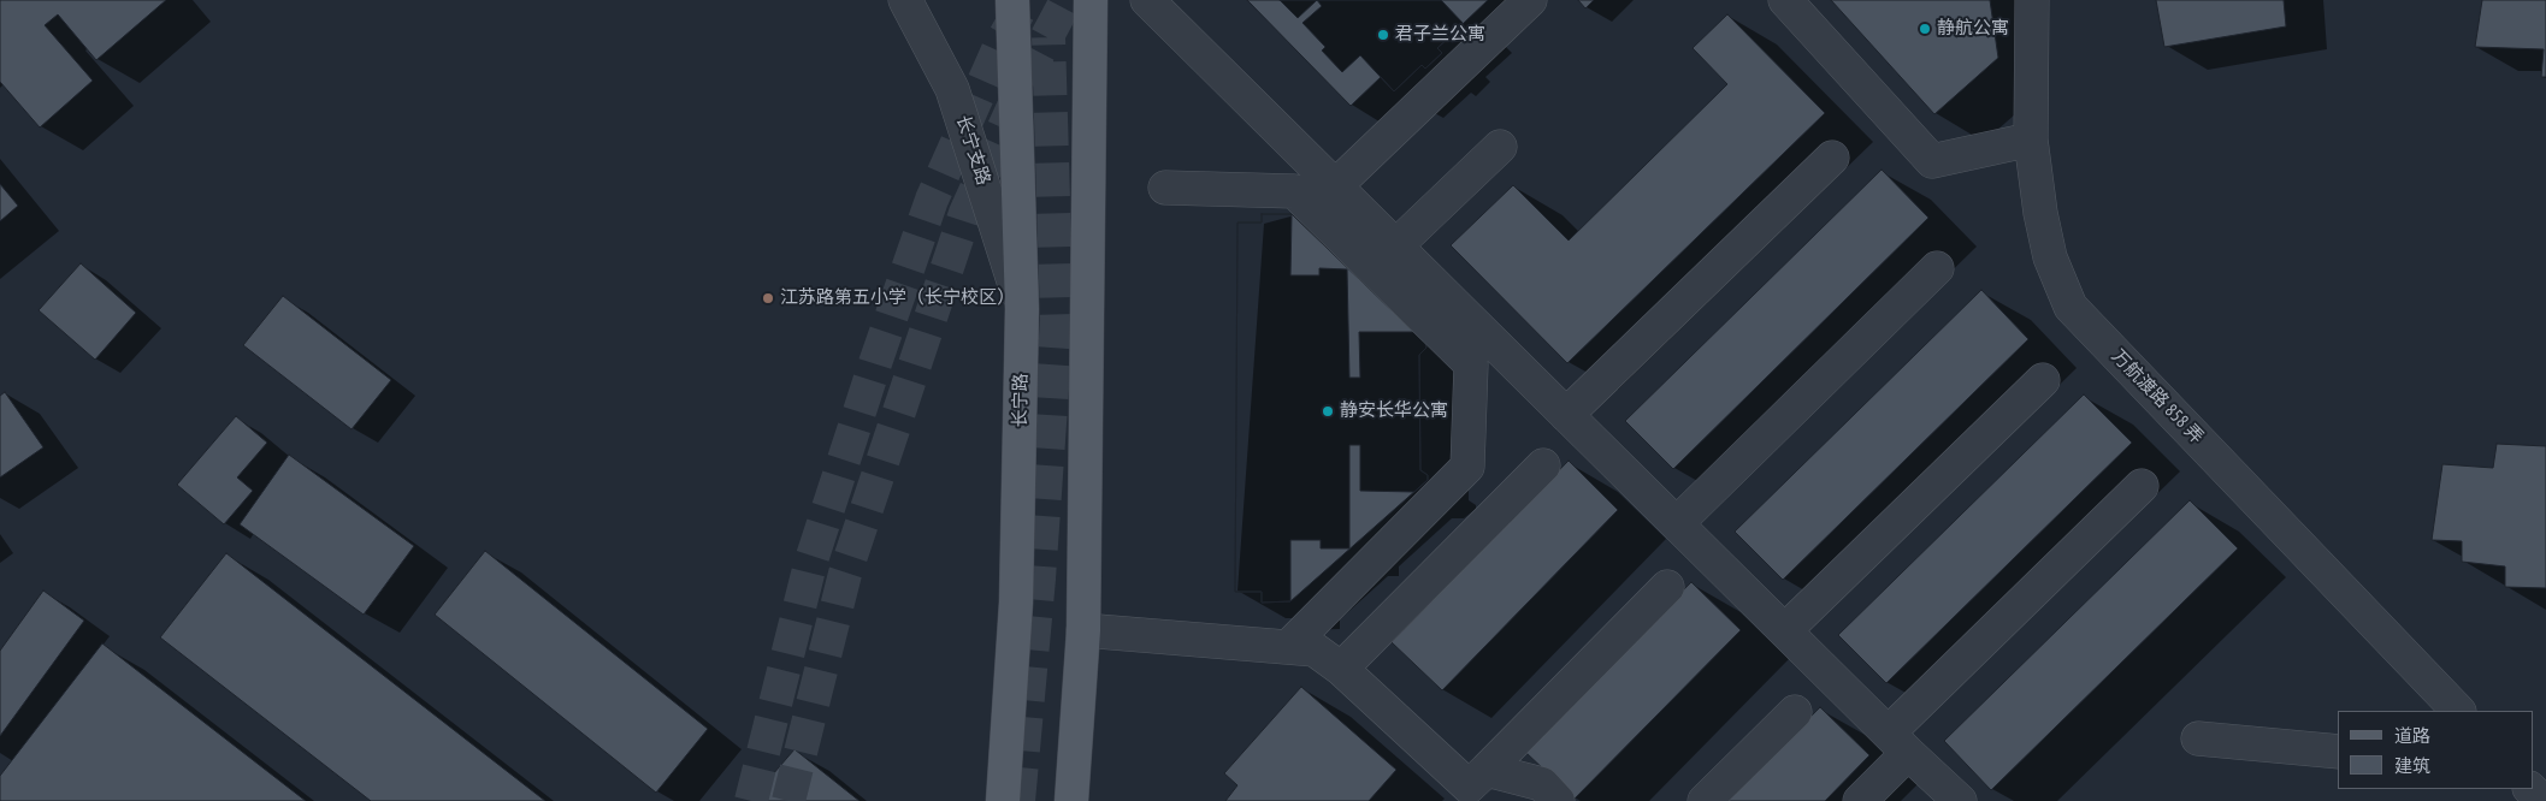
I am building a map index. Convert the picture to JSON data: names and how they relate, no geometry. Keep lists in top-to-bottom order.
{
  "streets": {
    "main road": ["长宁路"],
    "street": ["长宁支路", "万航渡路 858 弄"]
  },
  "crossings": [
    ["长宁支路", "长宁路"]
  ],
  "places": [
    "静航公寓",
    "君子兰公寓",
    "江苏路第五小学（长宁校区）",
    "静安长华公寓"
  ],
  "legend": ["道路", "建筑"]
}
